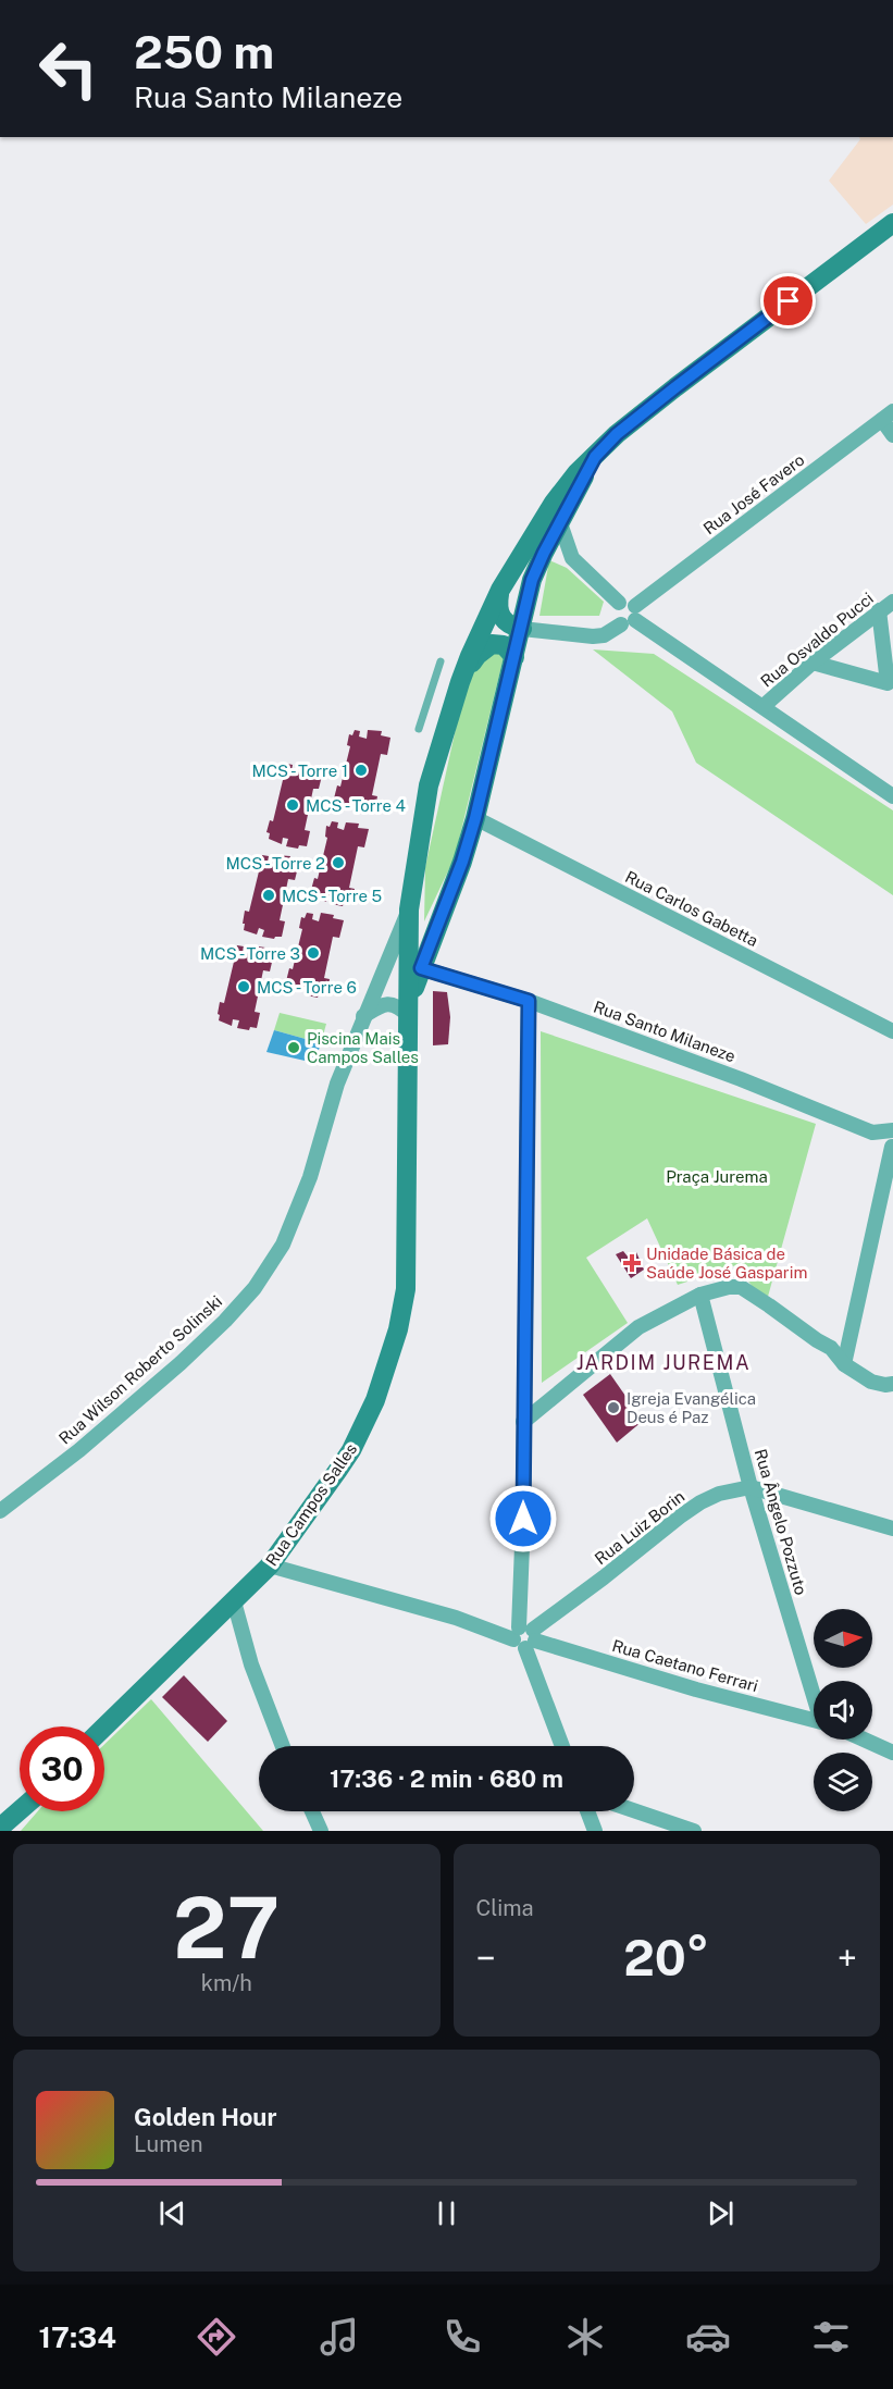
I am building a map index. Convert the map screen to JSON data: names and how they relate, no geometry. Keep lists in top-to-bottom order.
{
  "streets": {
    "main road": ["Rua Campos Salles"],
    "street": [
      "Rua José Favero",
      "Rua Osvaldo Pucci",
      "Rua Carlos Gabetta",
      "Rua Santo Milaneze",
      "Rua Wilson Roberto Solinski",
      "Rua Ângelo Pozzuto",
      "Rua Luiz Borin",
      "Rua Caetano Ferrari"
    ]
  },
  "crossings": [
    ["Rua Wilson Roberto Solinski", "Rua Campos Salles"],
    ["Rua Campos Salles", "Rua Caetano Ferrari"],
    ["Rua Ângelo Pozzuto", "Rua Luiz Borin"],
    ["Rua Luiz Borin", "Rua Caetano Ferrari"]
  ],
  "districts": ["JARDIM JUREMA"],
  "parks": ["Praça Jurema"],
  "places": {
    "other": [
      "MCS - Torre 1",
      "MCS - Torre 4",
      "MCS - Torre 2",
      "MCS - Torre 5",
      "MCS - Torre 3",
      "MCS - Torre 6",
      "Piscina Mais Campos Salles",
      "Igreja Evangélica Deus é Paz"
    ],
    "health": ["Unidade Básica de Saúde José Gasparim"]
  },
  "north": "right",
  "page": {
    "turn": ["250 m", "Rua Santo Milaneze"],
    "limit": "30",
    "trip": "17:36 · 2 min · 680 m",
    "tile": [
      ["27", "km/h"],
      "Clima"
    ],
    "heat": ["−", "20°", "+"],
    "song": ["Golden Hour", "Lumen"],
    "tabs": "17:34"
  }
}
